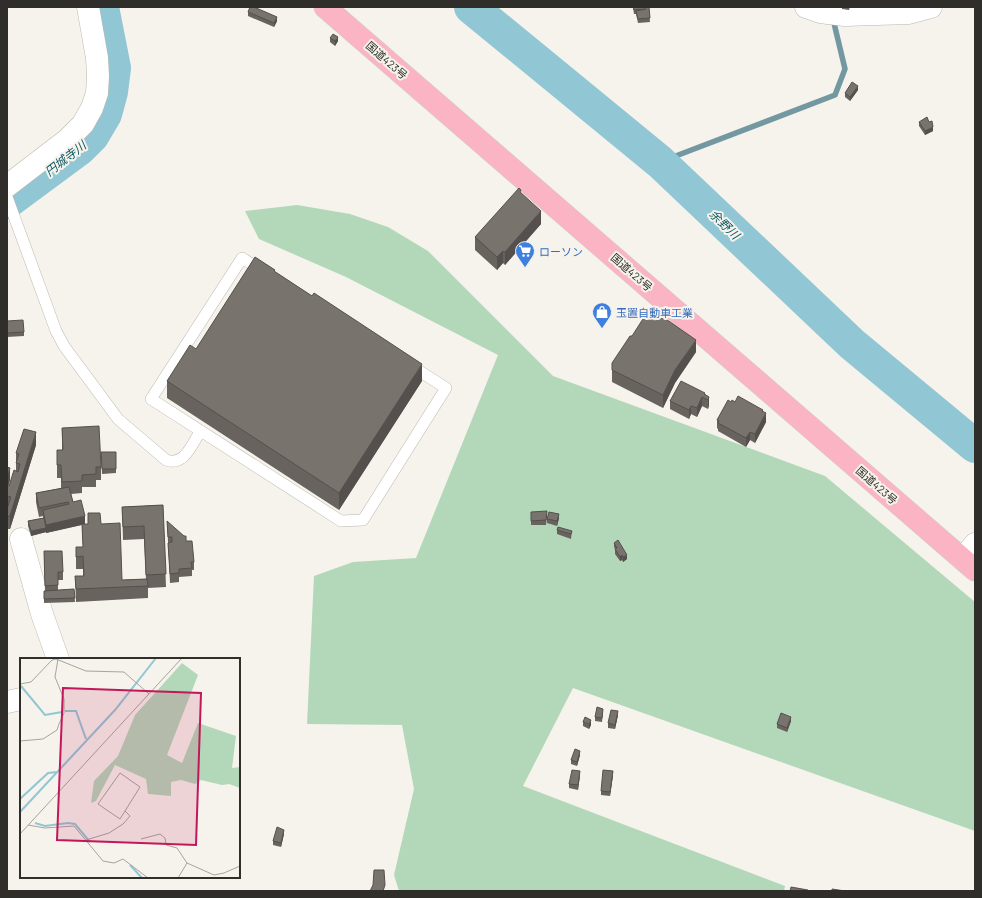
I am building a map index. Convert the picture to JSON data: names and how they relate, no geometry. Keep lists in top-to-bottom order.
{
  "streets": {
    "highway": ["国道423号"]
  },
  "water": ["円城寺川", "余野川"],
  "places": {
    "supermarket": ["ローソン"],
    "shop": ["玉置自動車工業"]
  }
}
